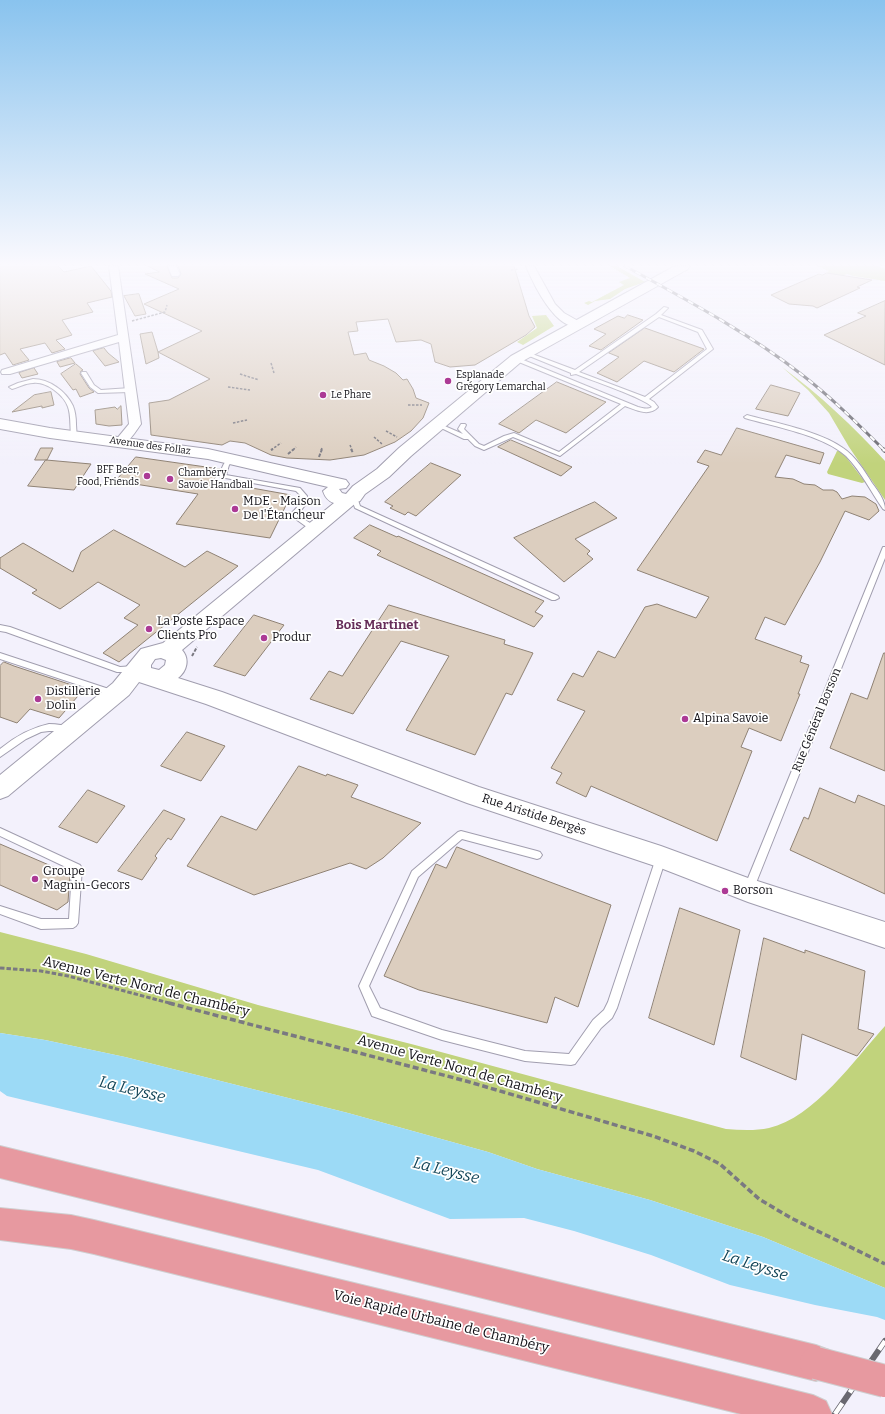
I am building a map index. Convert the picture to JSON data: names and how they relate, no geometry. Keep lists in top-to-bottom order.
{
  "streets": {
    "highway": ["Voie Rapide Urbaine de Chambéry"],
    "main road": ["Avenue des Follaz", "Rue Aristide Bergès"],
    "lane": ["Rue Général Borson"],
    "path": ["Avenue Verte Nord de Chambéry"]
  },
  "crossings": [
    ["Rue Général Borson", "Rue Aristide Bergès"]
  ],
  "districts": ["Bois Martinet"],
  "water": ["La Leysse"],
  "places": [
    "Esplanade Grégory Lemarchal",
    "Le Phare",
    "BFF Beer, Food, Friends",
    "Chambéry Savoie Handball",
    "MDE - Maison De l'Étancheur",
    "La Poste Espace Clients Pro",
    "Produr",
    "Distillerie Dolin",
    "Alpina Savoie",
    "Groupe Magnin-Gecors",
    "Borson"
  ]
}
